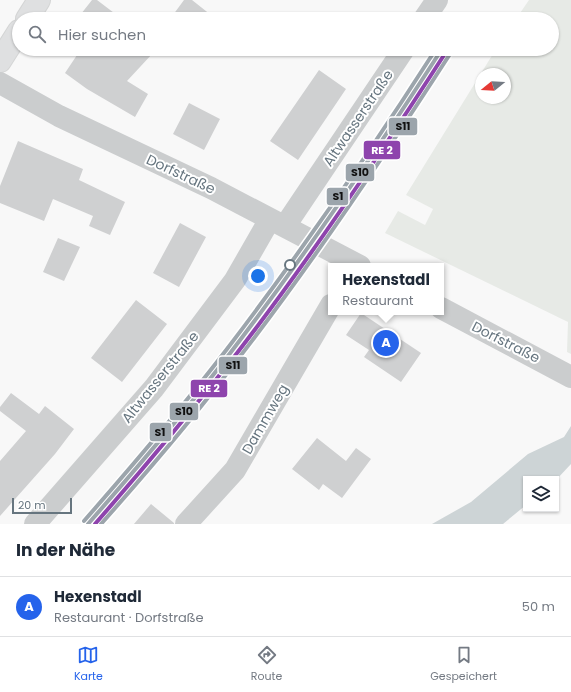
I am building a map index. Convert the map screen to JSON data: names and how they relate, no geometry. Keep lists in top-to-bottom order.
{
  "streets": {
    "street": ["Altwasserstraße", "Dorfstraße", "Dammweg"]
  },
  "crossings": [
    ["Altwasserstraße", "Dorfstraße"]
  ],
  "lines": ["transit line S10", "transit line S1", "transit line S11"],
  "scale_bar": "20 m",
  "north": "left",
  "page": {
    "search": "Hier suchen",
    "popup": ["Hexenstadl", "Restaurant"],
    "pins": "A",
    "scale": "20 m",
    "heading": "In der Nähe",
    "list": [
      {
        "mark": "A",
        "name": "Hexenstadl",
        "note": "Restaurant · Dorfstraße",
        "value": "50 m"
      }
    ],
    "nav": ["Karte", "Route", "Gespeichert"]
  }
}
